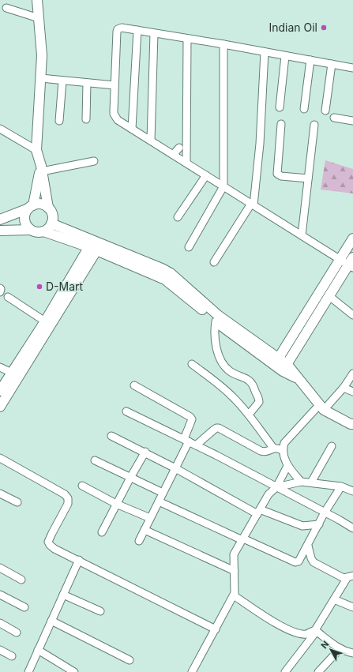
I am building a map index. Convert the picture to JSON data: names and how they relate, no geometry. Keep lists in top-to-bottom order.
{
  "places": ["Indian Oil", "D-Mart"],
  "north": "top left"
}
